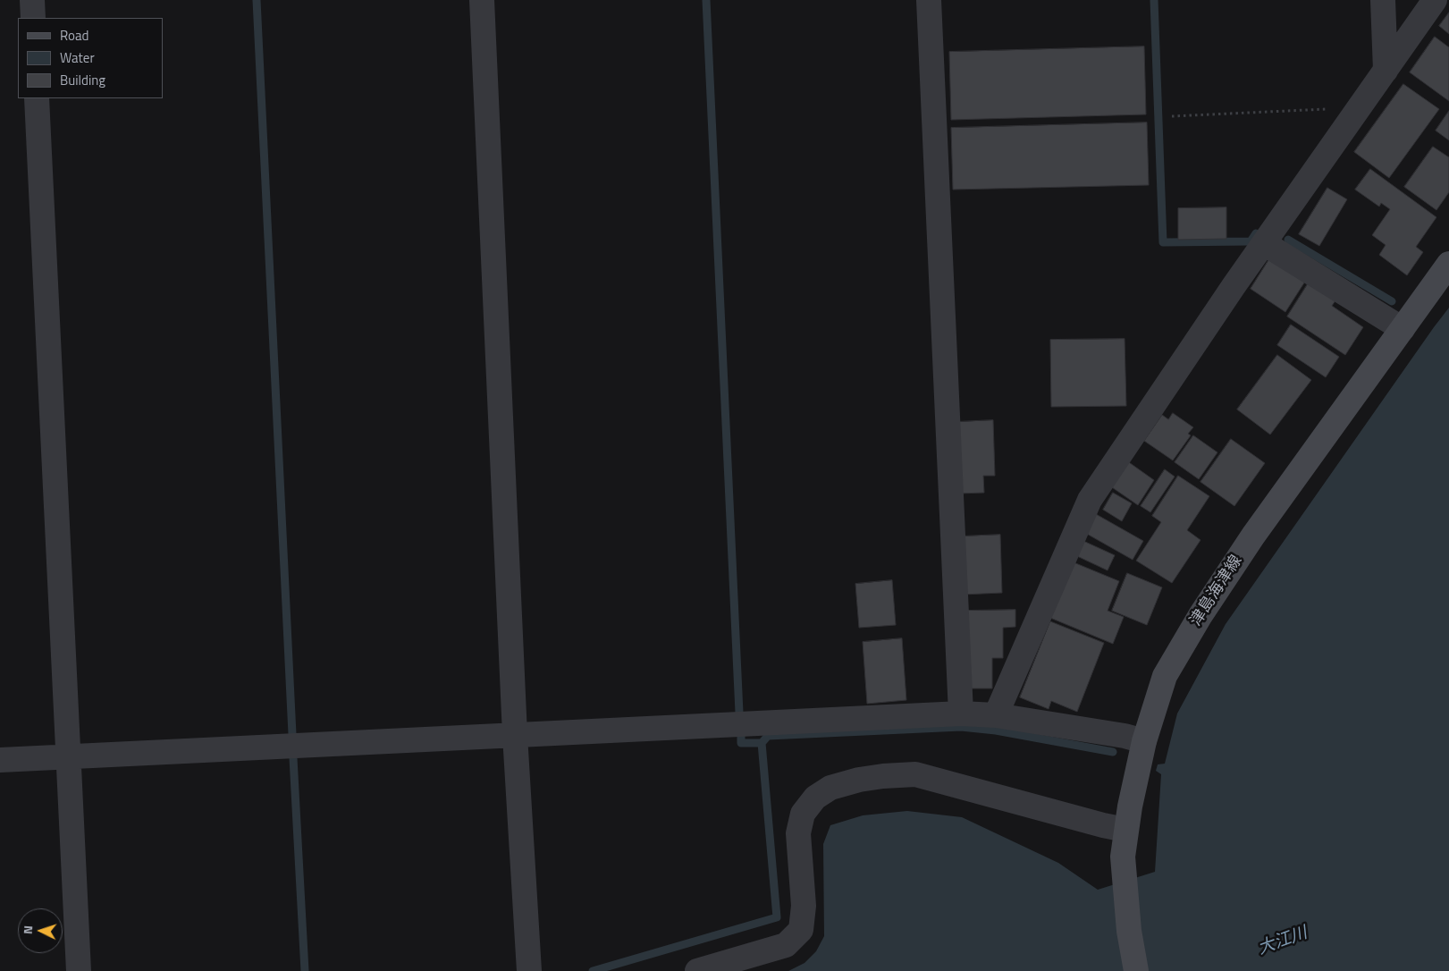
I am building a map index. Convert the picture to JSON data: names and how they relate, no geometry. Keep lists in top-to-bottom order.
{
  "streets": {
    "main road": ["津島海津線"]
  },
  "water": ["大江川"],
  "legend": ["Road", "Water", "Building"],
  "north": "left"
}
